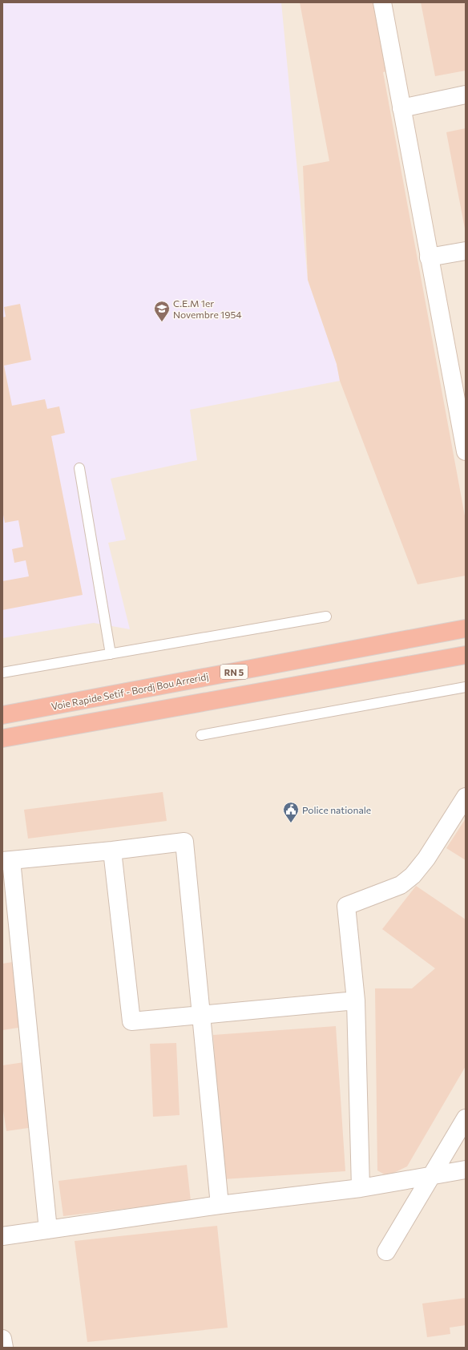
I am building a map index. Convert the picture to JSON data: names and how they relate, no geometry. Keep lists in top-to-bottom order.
{
  "streets": {
    "highway": ["RN 5", "Voie Rapide Setif - Bordj Bou Arreridj"]
  },
  "places": {
    "school or university": ["C.E.M 1er Novembre 1954"],
    "public building": ["Police nationale"]
  }
}
